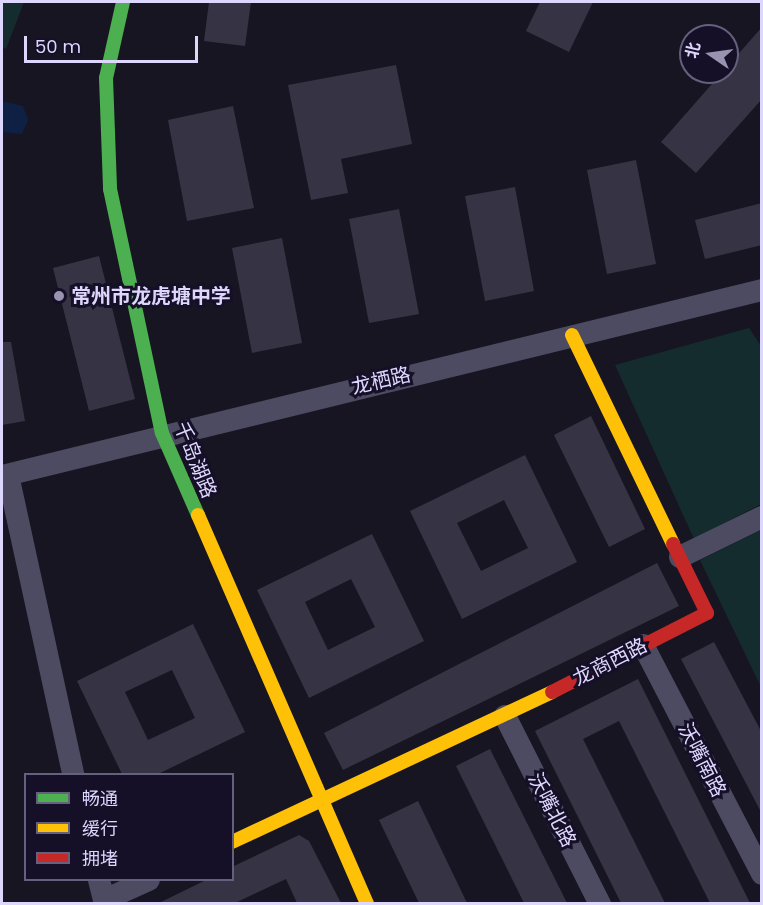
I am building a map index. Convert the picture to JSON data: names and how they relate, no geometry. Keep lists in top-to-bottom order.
{
  "streets": {
    "street": [
      "龙栖路",
      "千岛湖路",
      "龙商西路",
      "沃嘴南路",
      "沃嘴北路"
    ]
  },
  "crossings": [
    ["龙栖路", "千岛湖路"],
    ["龙栖路", "龙商西路"],
    ["千岛湖路", "龙商西路"],
    ["龙商西路", "沃嘴南路"],
    ["龙商西路", "沃嘴北路"]
  ],
  "places": ["常州市龙虎塘中学"],
  "legend": ["畅通", "缓行", "拥堵"],
  "scale_bar": "50 m",
  "north": "left"
}
